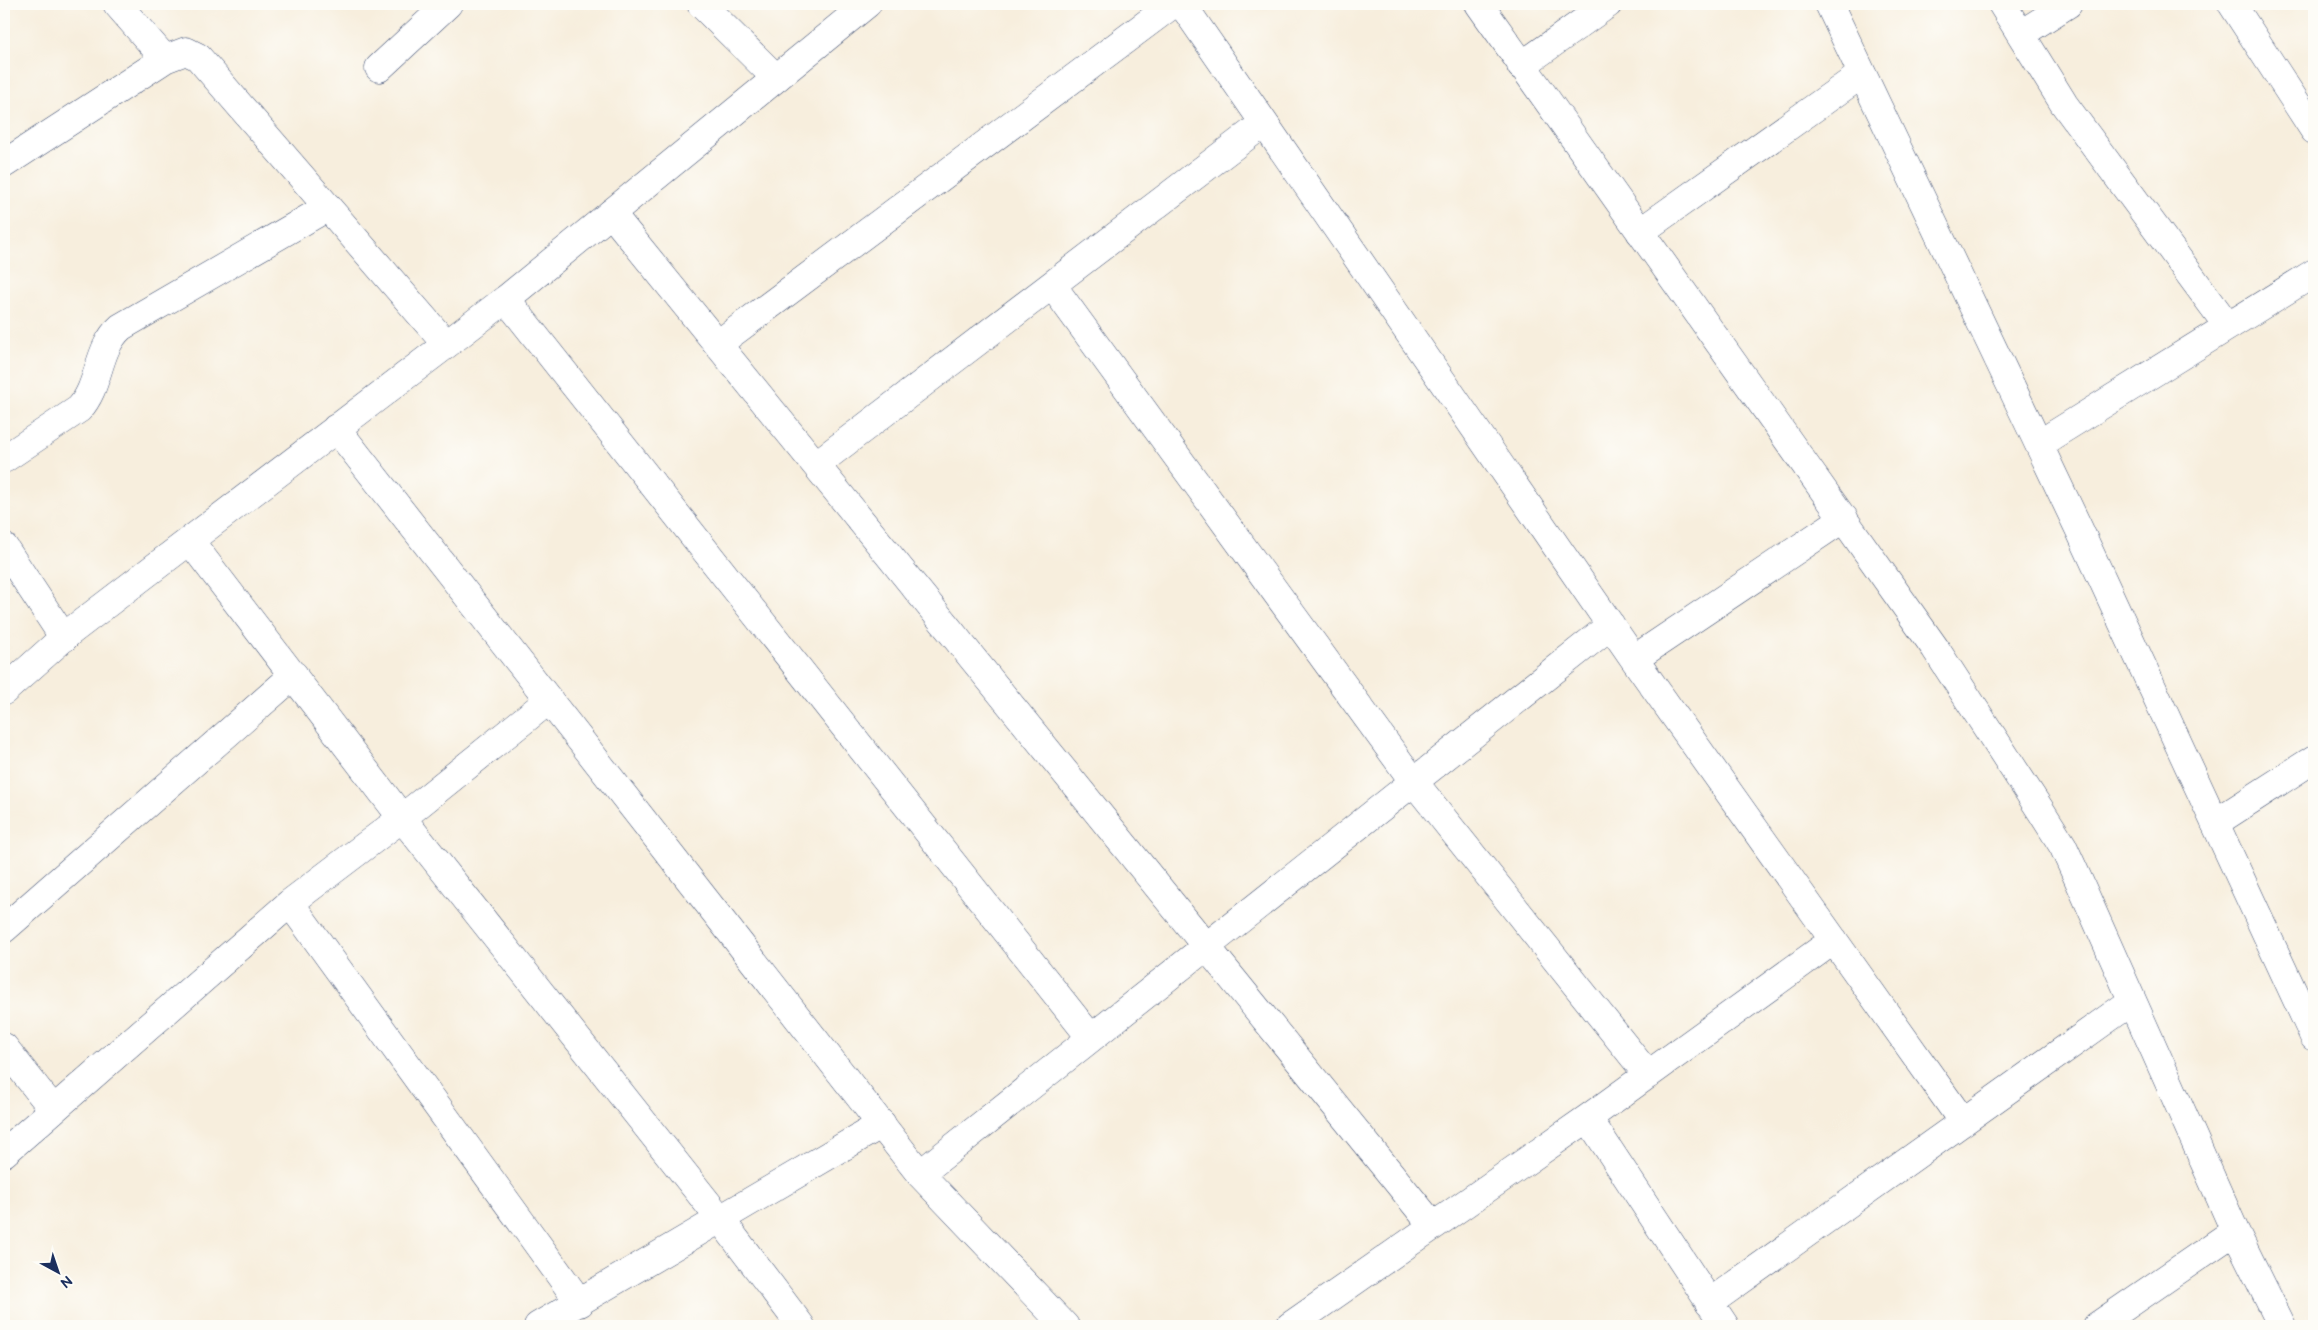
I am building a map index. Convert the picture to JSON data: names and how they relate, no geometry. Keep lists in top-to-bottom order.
{
  "north": "bottom right"
}
